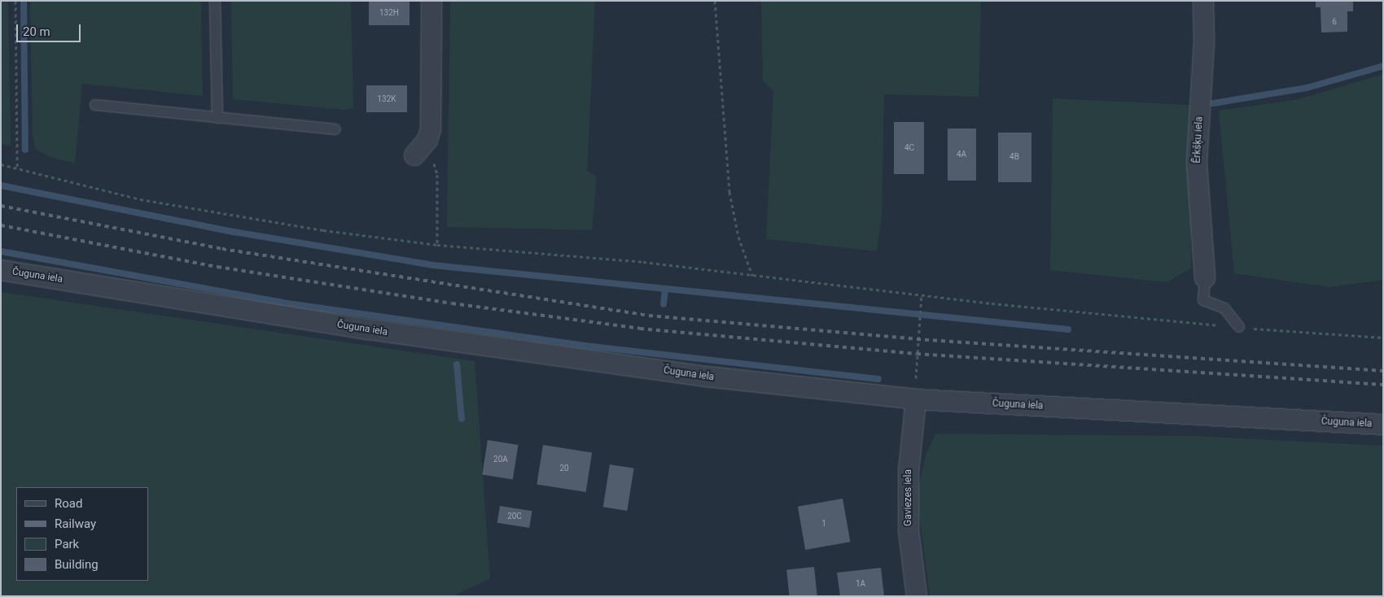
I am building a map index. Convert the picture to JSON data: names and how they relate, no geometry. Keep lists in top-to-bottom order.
{
  "streets": {
    "street": ["Ērkšķu iela", "Čuguna iela", "Gaviezes iela"]
  },
  "crossings": [
    ["Čuguna iela", "Gaviezes iela"]
  ],
  "house_numbers": [
    "132H",
    "6",
    "132K",
    "4C",
    "4A",
    "4B",
    "20A",
    "20",
    "20C",
    "1",
    "1A"
  ],
  "legend": [
    "Road",
    "Railway",
    "Park",
    "Building"
  ],
  "scale_bar": "20 m"
}
